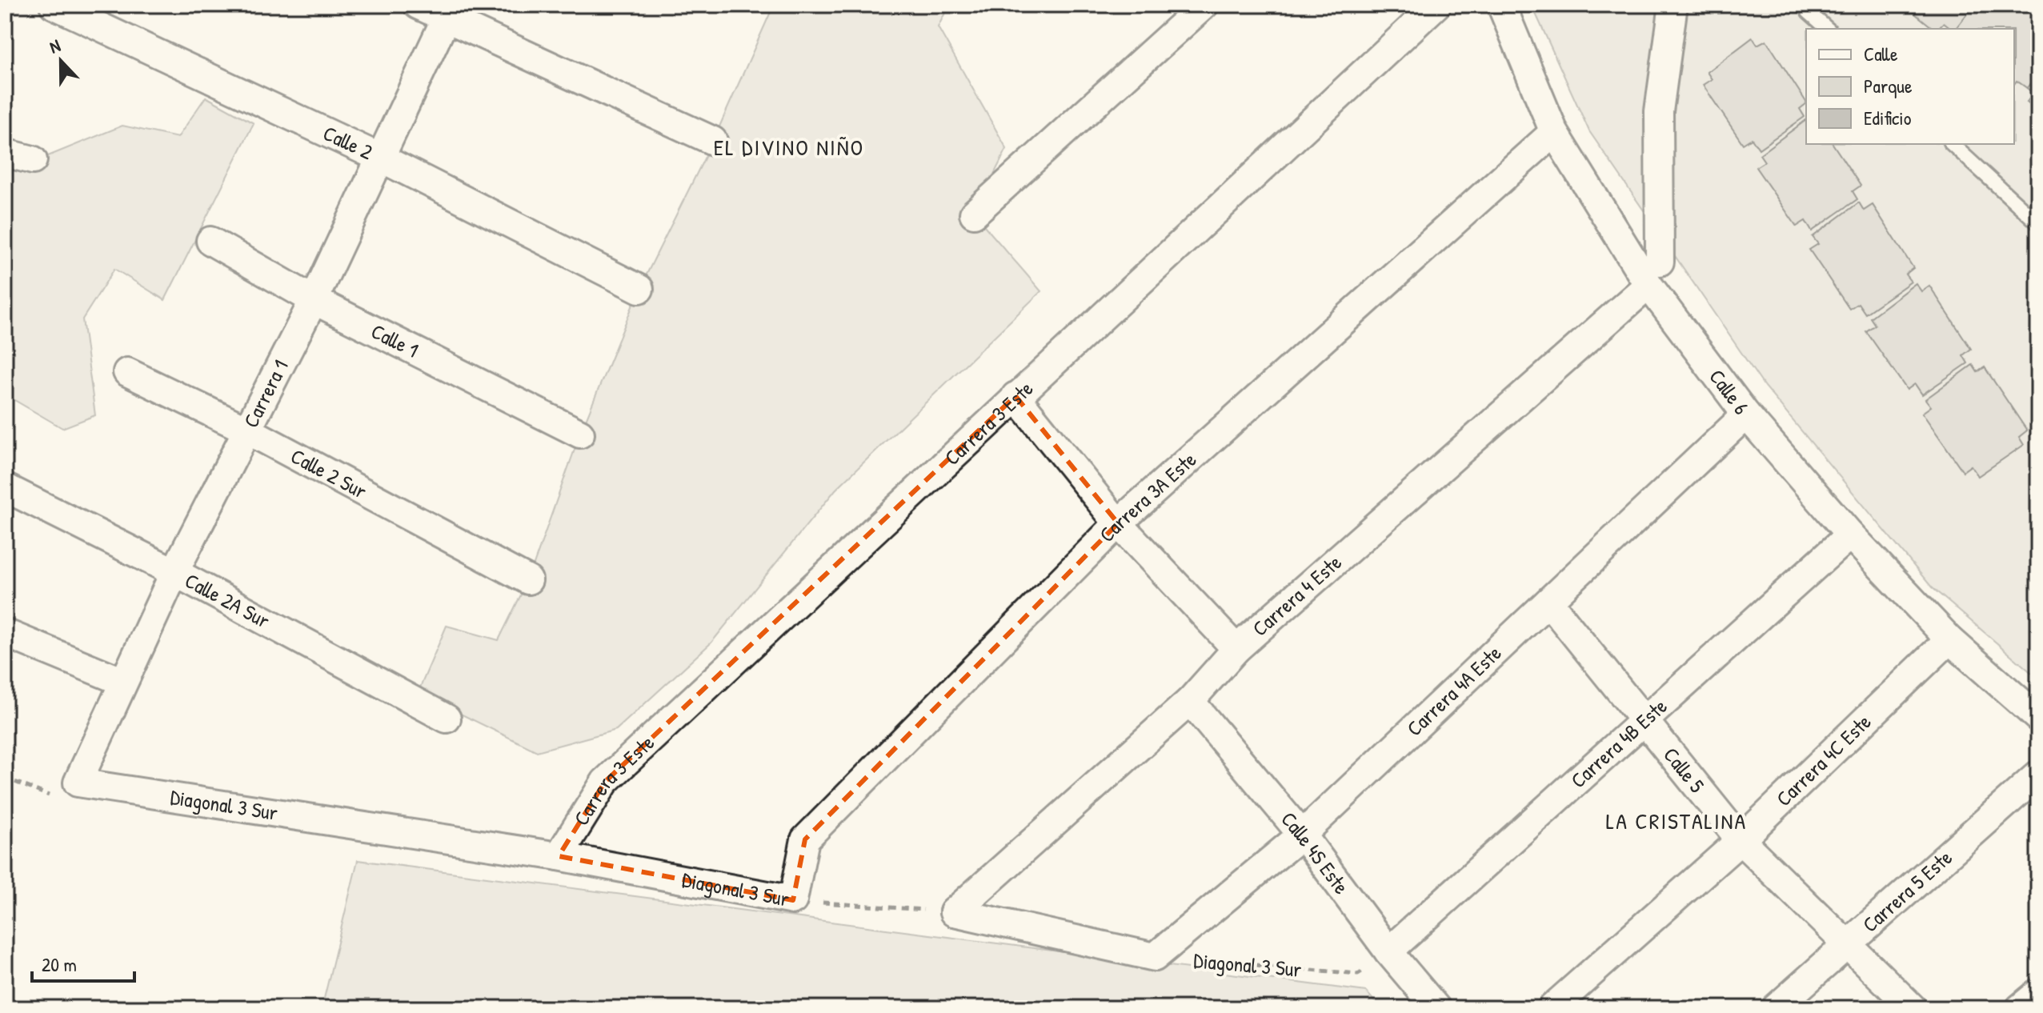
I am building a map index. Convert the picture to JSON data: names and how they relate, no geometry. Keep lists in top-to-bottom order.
{
  "streets": {
    "street": [
      "Calle 2",
      "Calle 1",
      "Calle 6",
      "Carrera 1",
      "Carrera 3 Este",
      "Calle 2 Sur",
      "Carrera 3A Este",
      "Carrera 4 Este",
      "Calle 2A Sur",
      "Carrera 4A Este",
      "Carrera 4B Este",
      "Carrera 4C Este",
      "Calle 5",
      "Diagonal 3 Sur",
      "Calle 4S Este",
      "Carrera 5 Este"
    ]
  },
  "crossings": [
    ["Calle 2", "Carrera 1"],
    ["Calle 1", "Carrera 1"],
    ["Calle 6", "Carrera 3A Este"],
    ["Calle 6", "Carrera 4 Este"],
    ["Calle 6", "Carrera 4A Este"],
    ["Calle 6", "Carrera 4B Este"],
    ["Calle 6", "Carrera 4C Este"],
    ["Carrera 1", "Calle 2 Sur"],
    ["Carrera 1", "Calle 2A Sur"],
    ["Carrera 1", "Diagonal 3 Sur"],
    ["Carrera 3 Este", "Diagonal 3 Sur"],
    ["Carrera 3A Este", "Diagonal 3 Sur"],
    ["Carrera 4 Este", "Diagonal 3 Sur"],
    ["Carrera 4 Este", "Calle 4S Este"],
    ["Carrera 4A Este", "Calle 5"],
    ["Carrera 4A Este", "Diagonal 3 Sur"],
    ["Carrera 4A Este", "Calle 4S Este"],
    ["Carrera 4B Este", "Calle 5"],
    ["Carrera 4B Este", "Diagonal 3 Sur"],
    ["Carrera 4B Este", "Calle 4S Este"],
    ["Carrera 4C Este", "Calle 5"],
    ["Calle 5", "Carrera 5 Este"],
    ["Diagonal 3 Sur", "Calle 4S Este"]
  ],
  "districts": ["EL DIVINO NIÑO", "LA CRISTALINA"],
  "legend": ["Calle", "Parque", "Edificio"],
  "scale_bar": "20 m",
  "north": "top"
}
